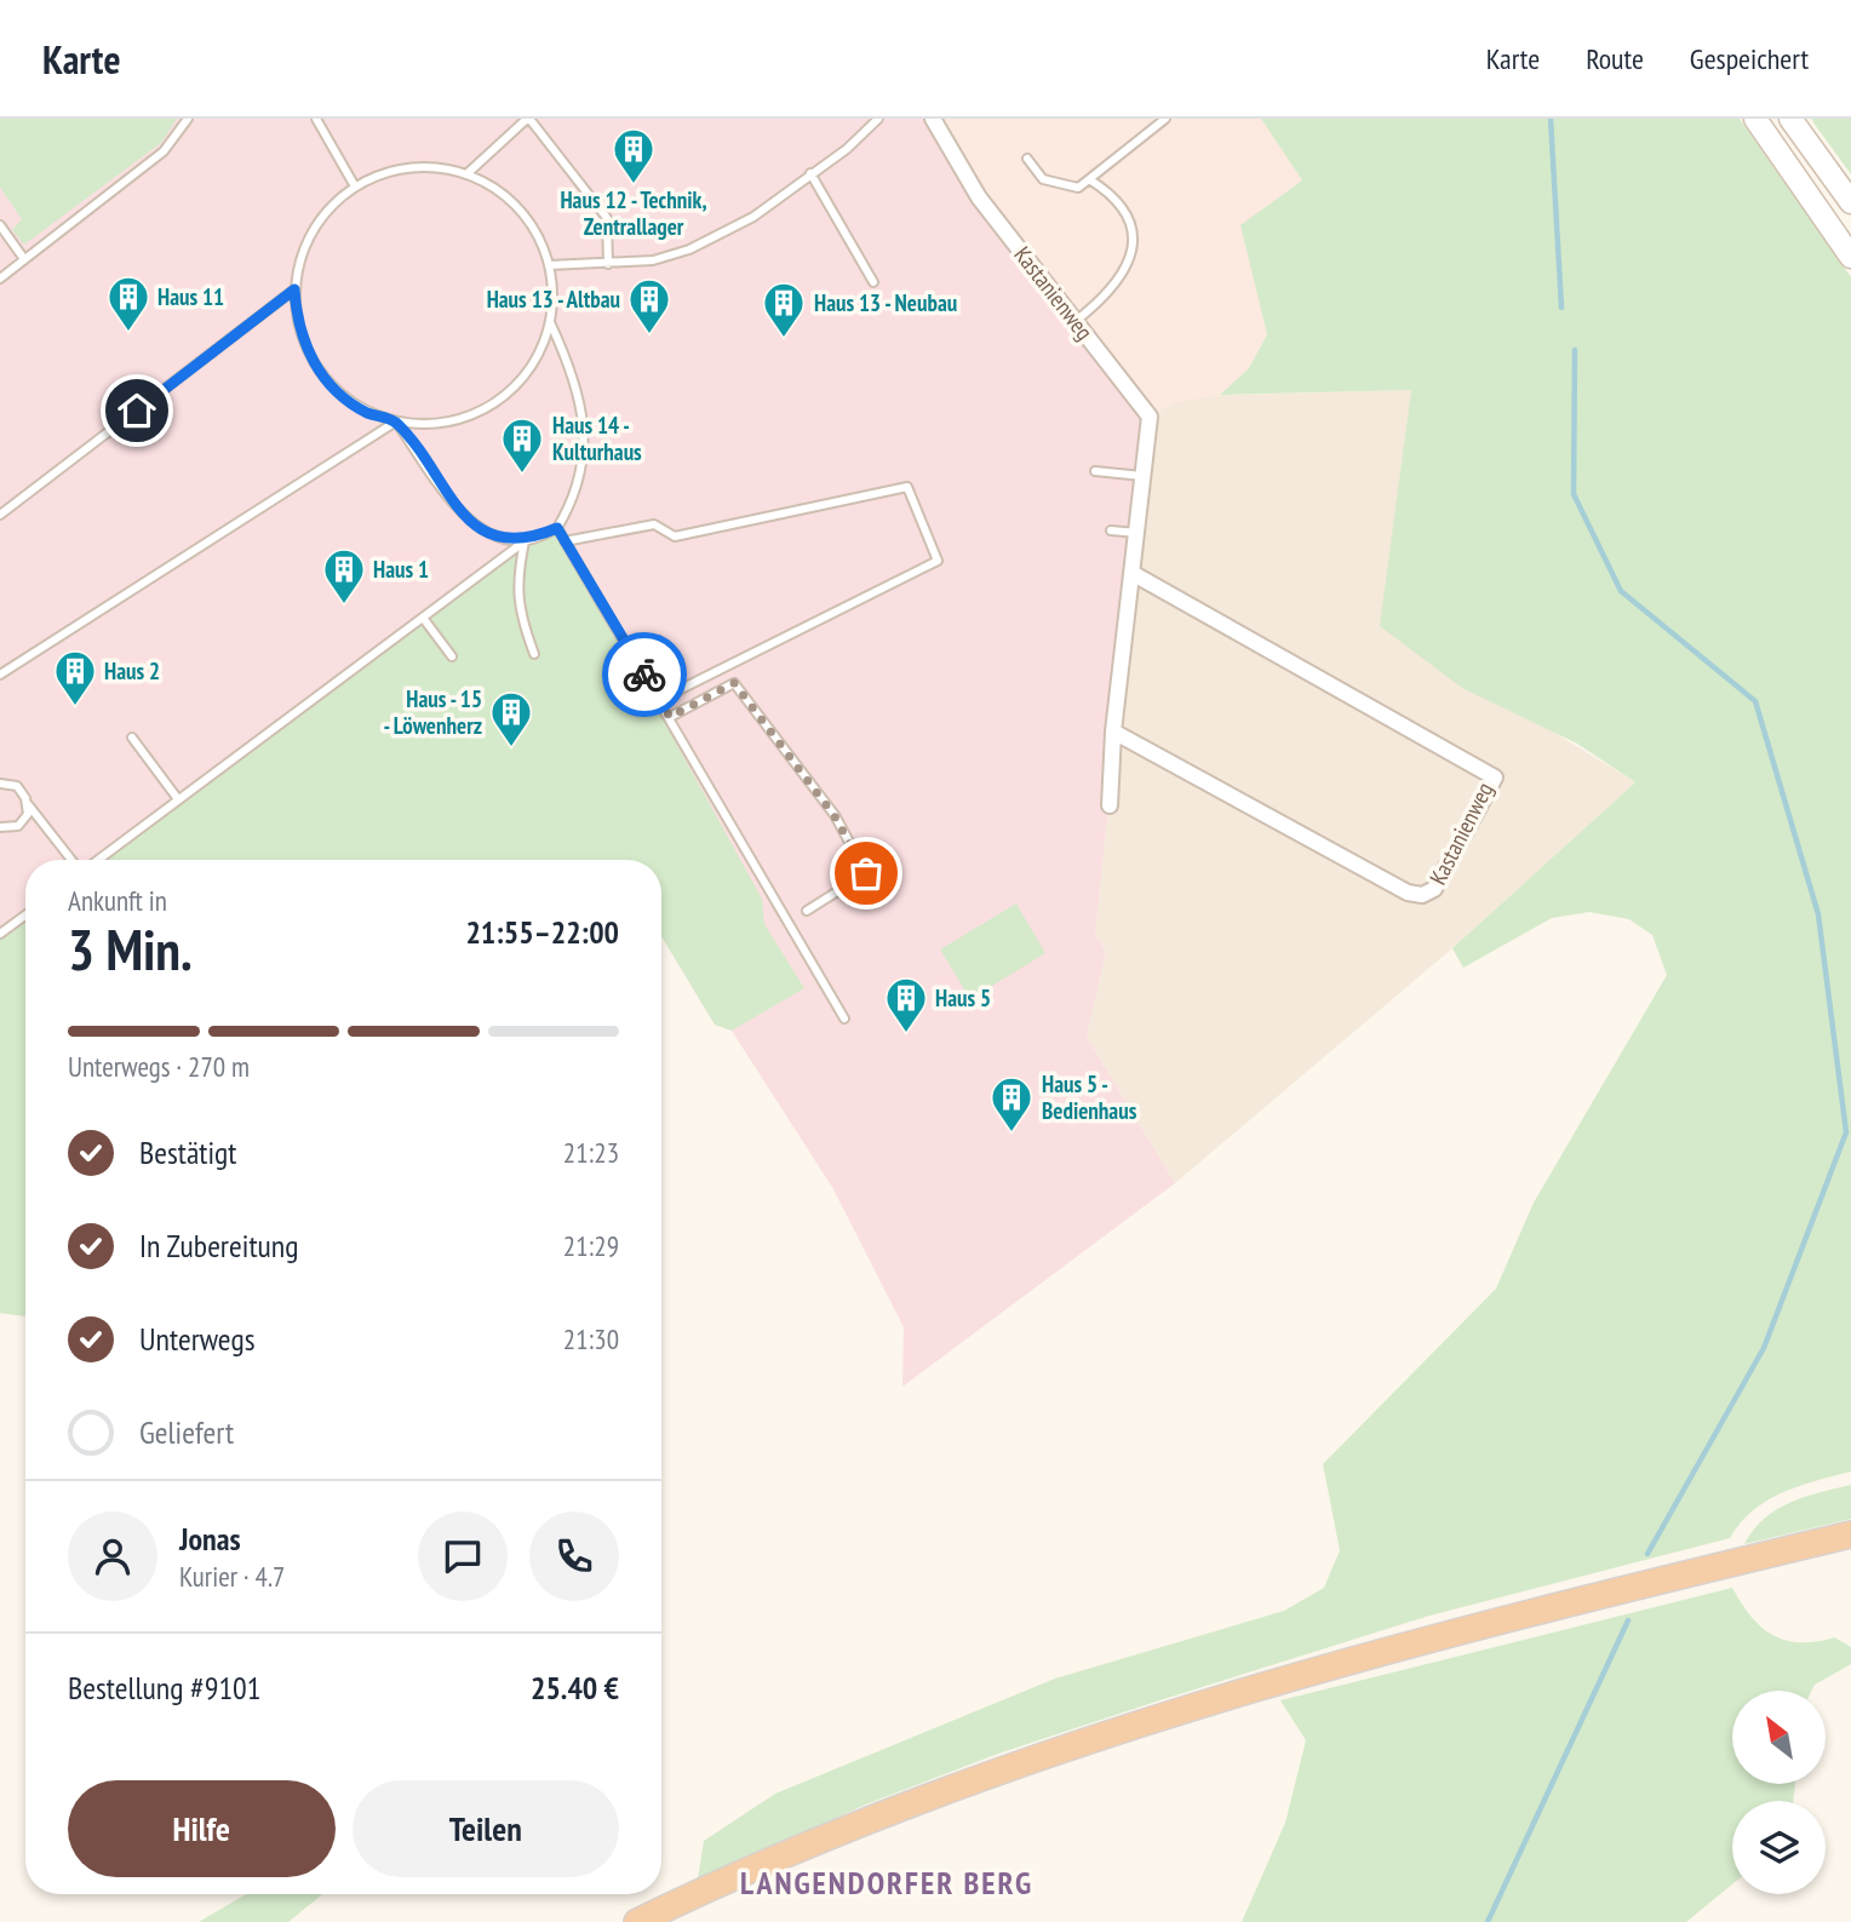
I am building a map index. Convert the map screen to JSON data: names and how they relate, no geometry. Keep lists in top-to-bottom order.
{
  "streets": {
    "street": ["Kastanienweg"]
  },
  "districts": ["LANGENDORFER BERG"],
  "places": {
    "building": [
      "Haus 12 - Technik, Zentrallager",
      "Haus 11",
      "Haus 13 - Altbau",
      "Haus 13 - Neubau",
      "Haus 14 - Kulturhaus",
      "Haus 1",
      "Haus 2",
      "Haus - 15 - Löwenherz",
      "Haus 5",
      "Haus 5 - Bedienhaus"
    ]
  },
  "north": "top left",
  "page": {
    "header": "Karte",
    "nav": ["Karte", "Route", "Gespeichert"],
    "heading": ["3 Min.", "Ankunft in", "21:55–22:00"],
    "panel": [
      "Jonas",
      "Kurier · 4.7",
      "Bestellung #9101",
      "25.40 €"
    ],
    "bar": "Unterwegs · 270 m",
    "list": [
      ["Bestätigt", "21:23"],
      ["In Zubereitung", "21:29"],
      ["Unterwegs", "21:30"],
      "Geliefert"
    ],
    "buttons": ["Hilfe", "Teilen"]
  }
}
